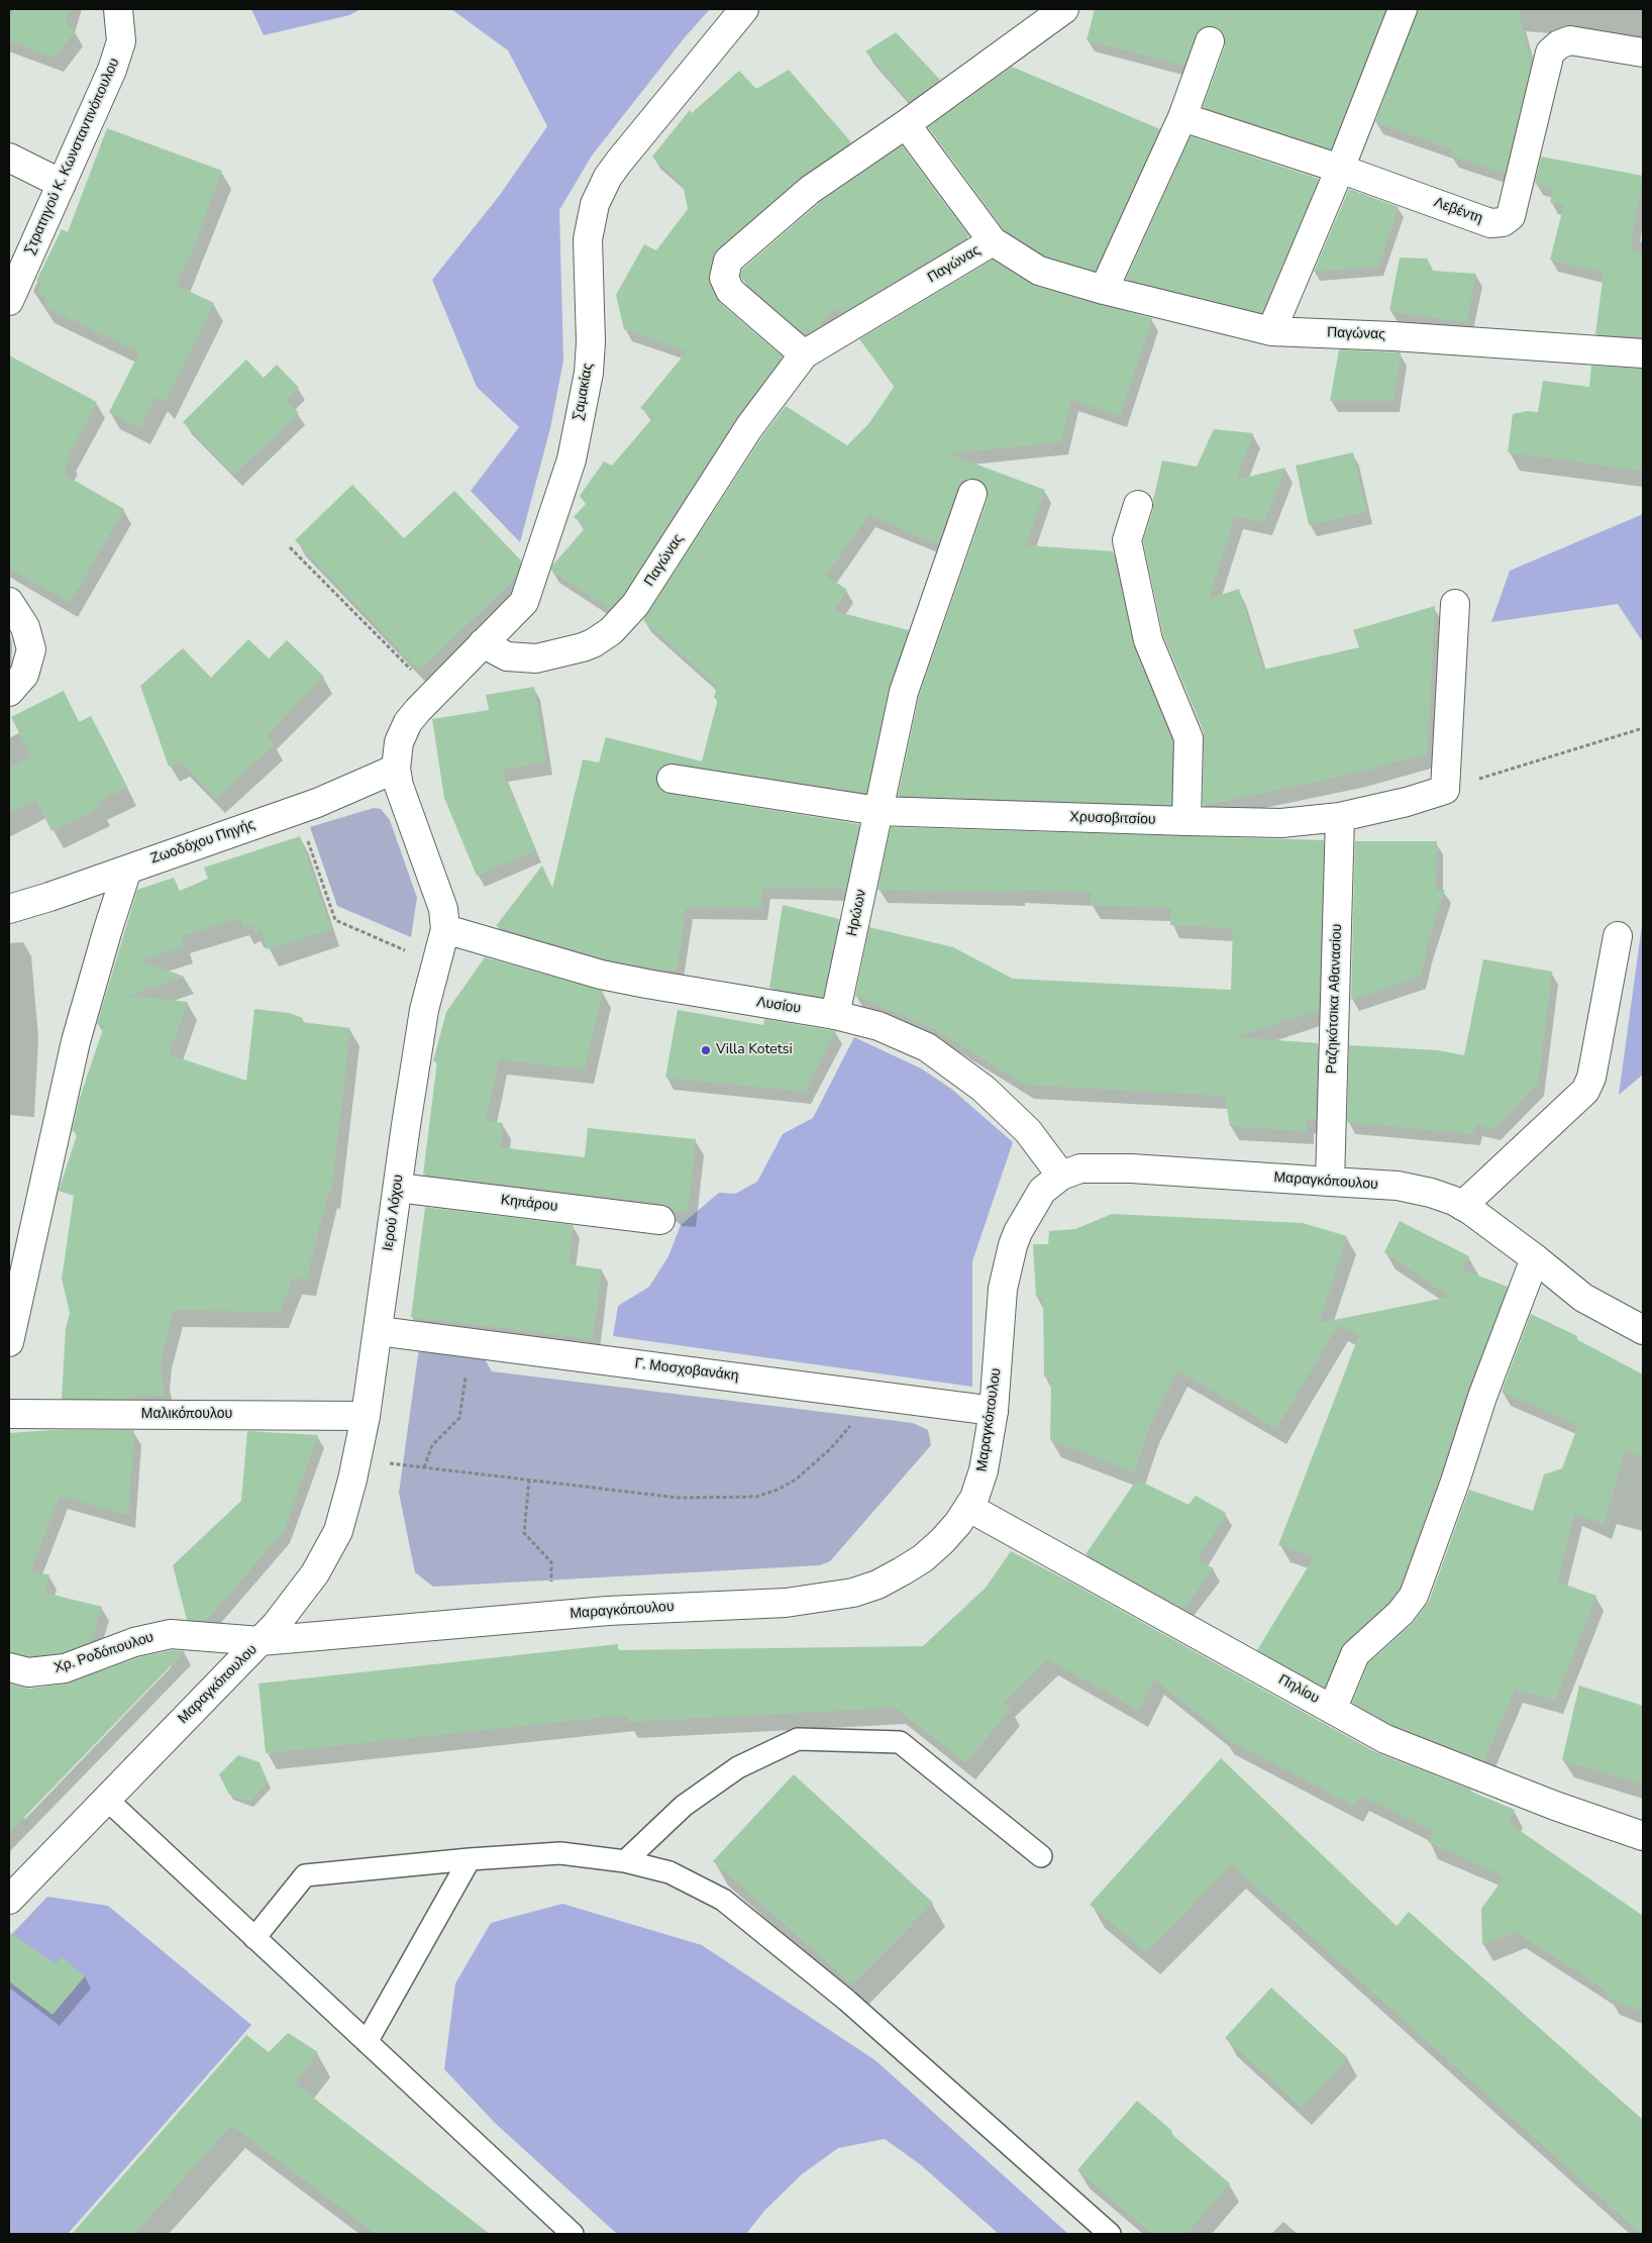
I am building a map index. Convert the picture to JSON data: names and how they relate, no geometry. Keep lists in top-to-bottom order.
{
  "streets": {
    "street": [
      "Στρατηγού Κ. Κωνσταντινόπουλου",
      "Λεβέντη",
      "Παγώνας",
      "Σαμακίας",
      "Χρυσοβιτσίου",
      "Ζωοδόχου Πηγής",
      "Ηρώων",
      "Ραζηκότσικα Αθανασίου",
      "Λυσίου",
      "Μαραγκόπουλου",
      "Κηπάρου",
      "Ιερού Λόχου",
      "Γ. Μοσχοβανάκη",
      "Μαλικόπουλου",
      "Χρ. Ροδόπουλου",
      "Πηλίου"
    ]
  },
  "crossings": [
    ["Παγώνας", "Σαμακίας"],
    ["Σαμακίας", "Ζωοδόχου Πηγής"],
    ["Σαμακίας", "Ιερού Λόχου"],
    ["Χρυσοβιτσίου", "Ηρώων"],
    ["Χρυσοβιτσίου", "Ραζηκότσικα Αθανασίου"],
    ["Ζωοδόχου Πηγής", "Ιερού Λόχου"],
    ["Ηρώων", "Λυσίου"],
    ["Ραζηκότσικα Αθανασίου", "Μαραγκόπουλου"],
    ["Λυσίου", "Μαραγκόπουλου"],
    ["Λυσίου", "Ιερού Λόχου"],
    ["Μαραγκόπουλου", "Ιερού Λόχου"],
    ["Μαραγκόπουλου", "Γ. Μοσχοβανάκη"],
    ["Μαραγκόπουλου", "Χρ. Ροδόπουλου"],
    ["Μαραγκόπουλου", "Πηλίου"],
    ["Κηπάρου", "Ιερού Λόχου"],
    ["Ιερού Λόχου", "Γ. Μοσχοβανάκη"],
    ["Ιερού Λόχου", "Μαλικόπουλου"],
    ["Ιερού Λόχου", "Χρ. Ροδόπουλου"]
  ],
  "places": ["Villa Kotetsi"]
}
